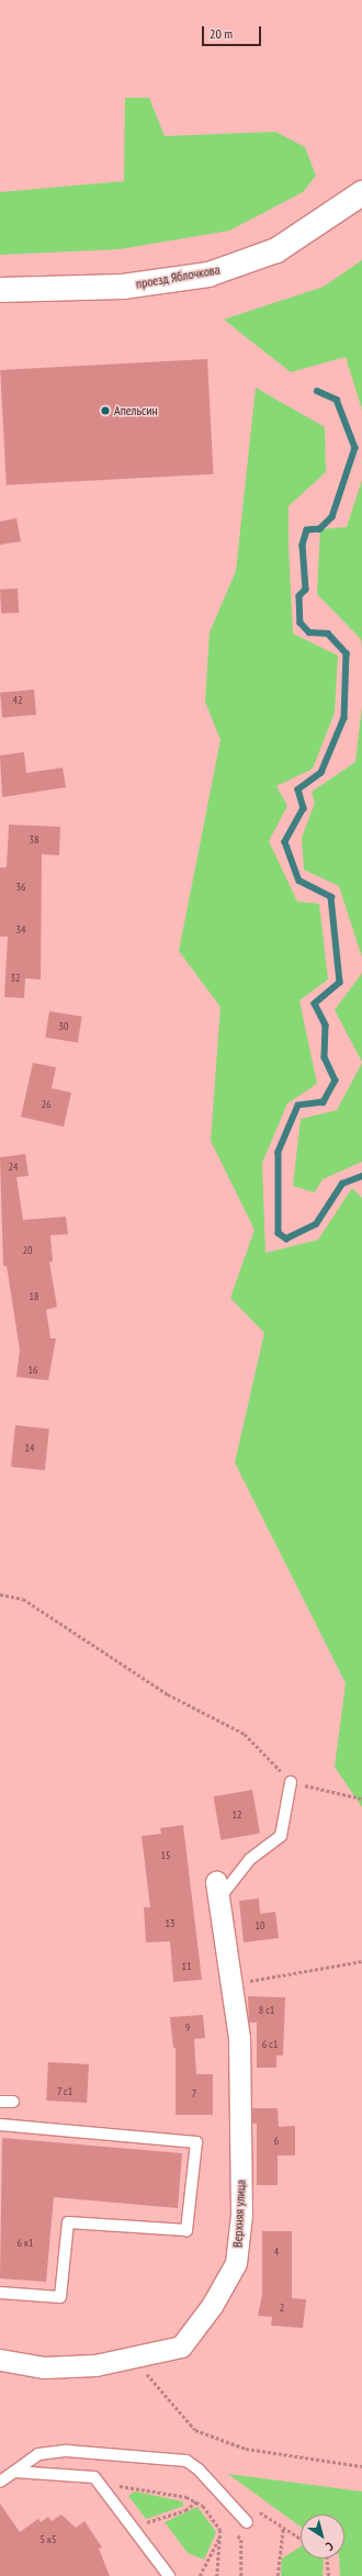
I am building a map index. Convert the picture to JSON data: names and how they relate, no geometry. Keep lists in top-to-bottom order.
{
  "streets": {
    "main road": ["проезд Яблочкова"],
    "street": ["Верхняя улица"]
  },
  "places": ["Апельсин"],
  "house_numbers": [
    "42",
    "38",
    "36",
    "34",
    "32",
    "30",
    "26",
    "24",
    "20",
    "18",
    "16",
    "14",
    "12",
    "15",
    "13",
    "10",
    "11",
    "8 с1",
    "9",
    "6 с1",
    "7 с1",
    "7",
    "6",
    "6 к1",
    "4",
    "2",
    "5 к5"
  ],
  "scale_bar": "20 m",
  "north": "bottom right"
}
